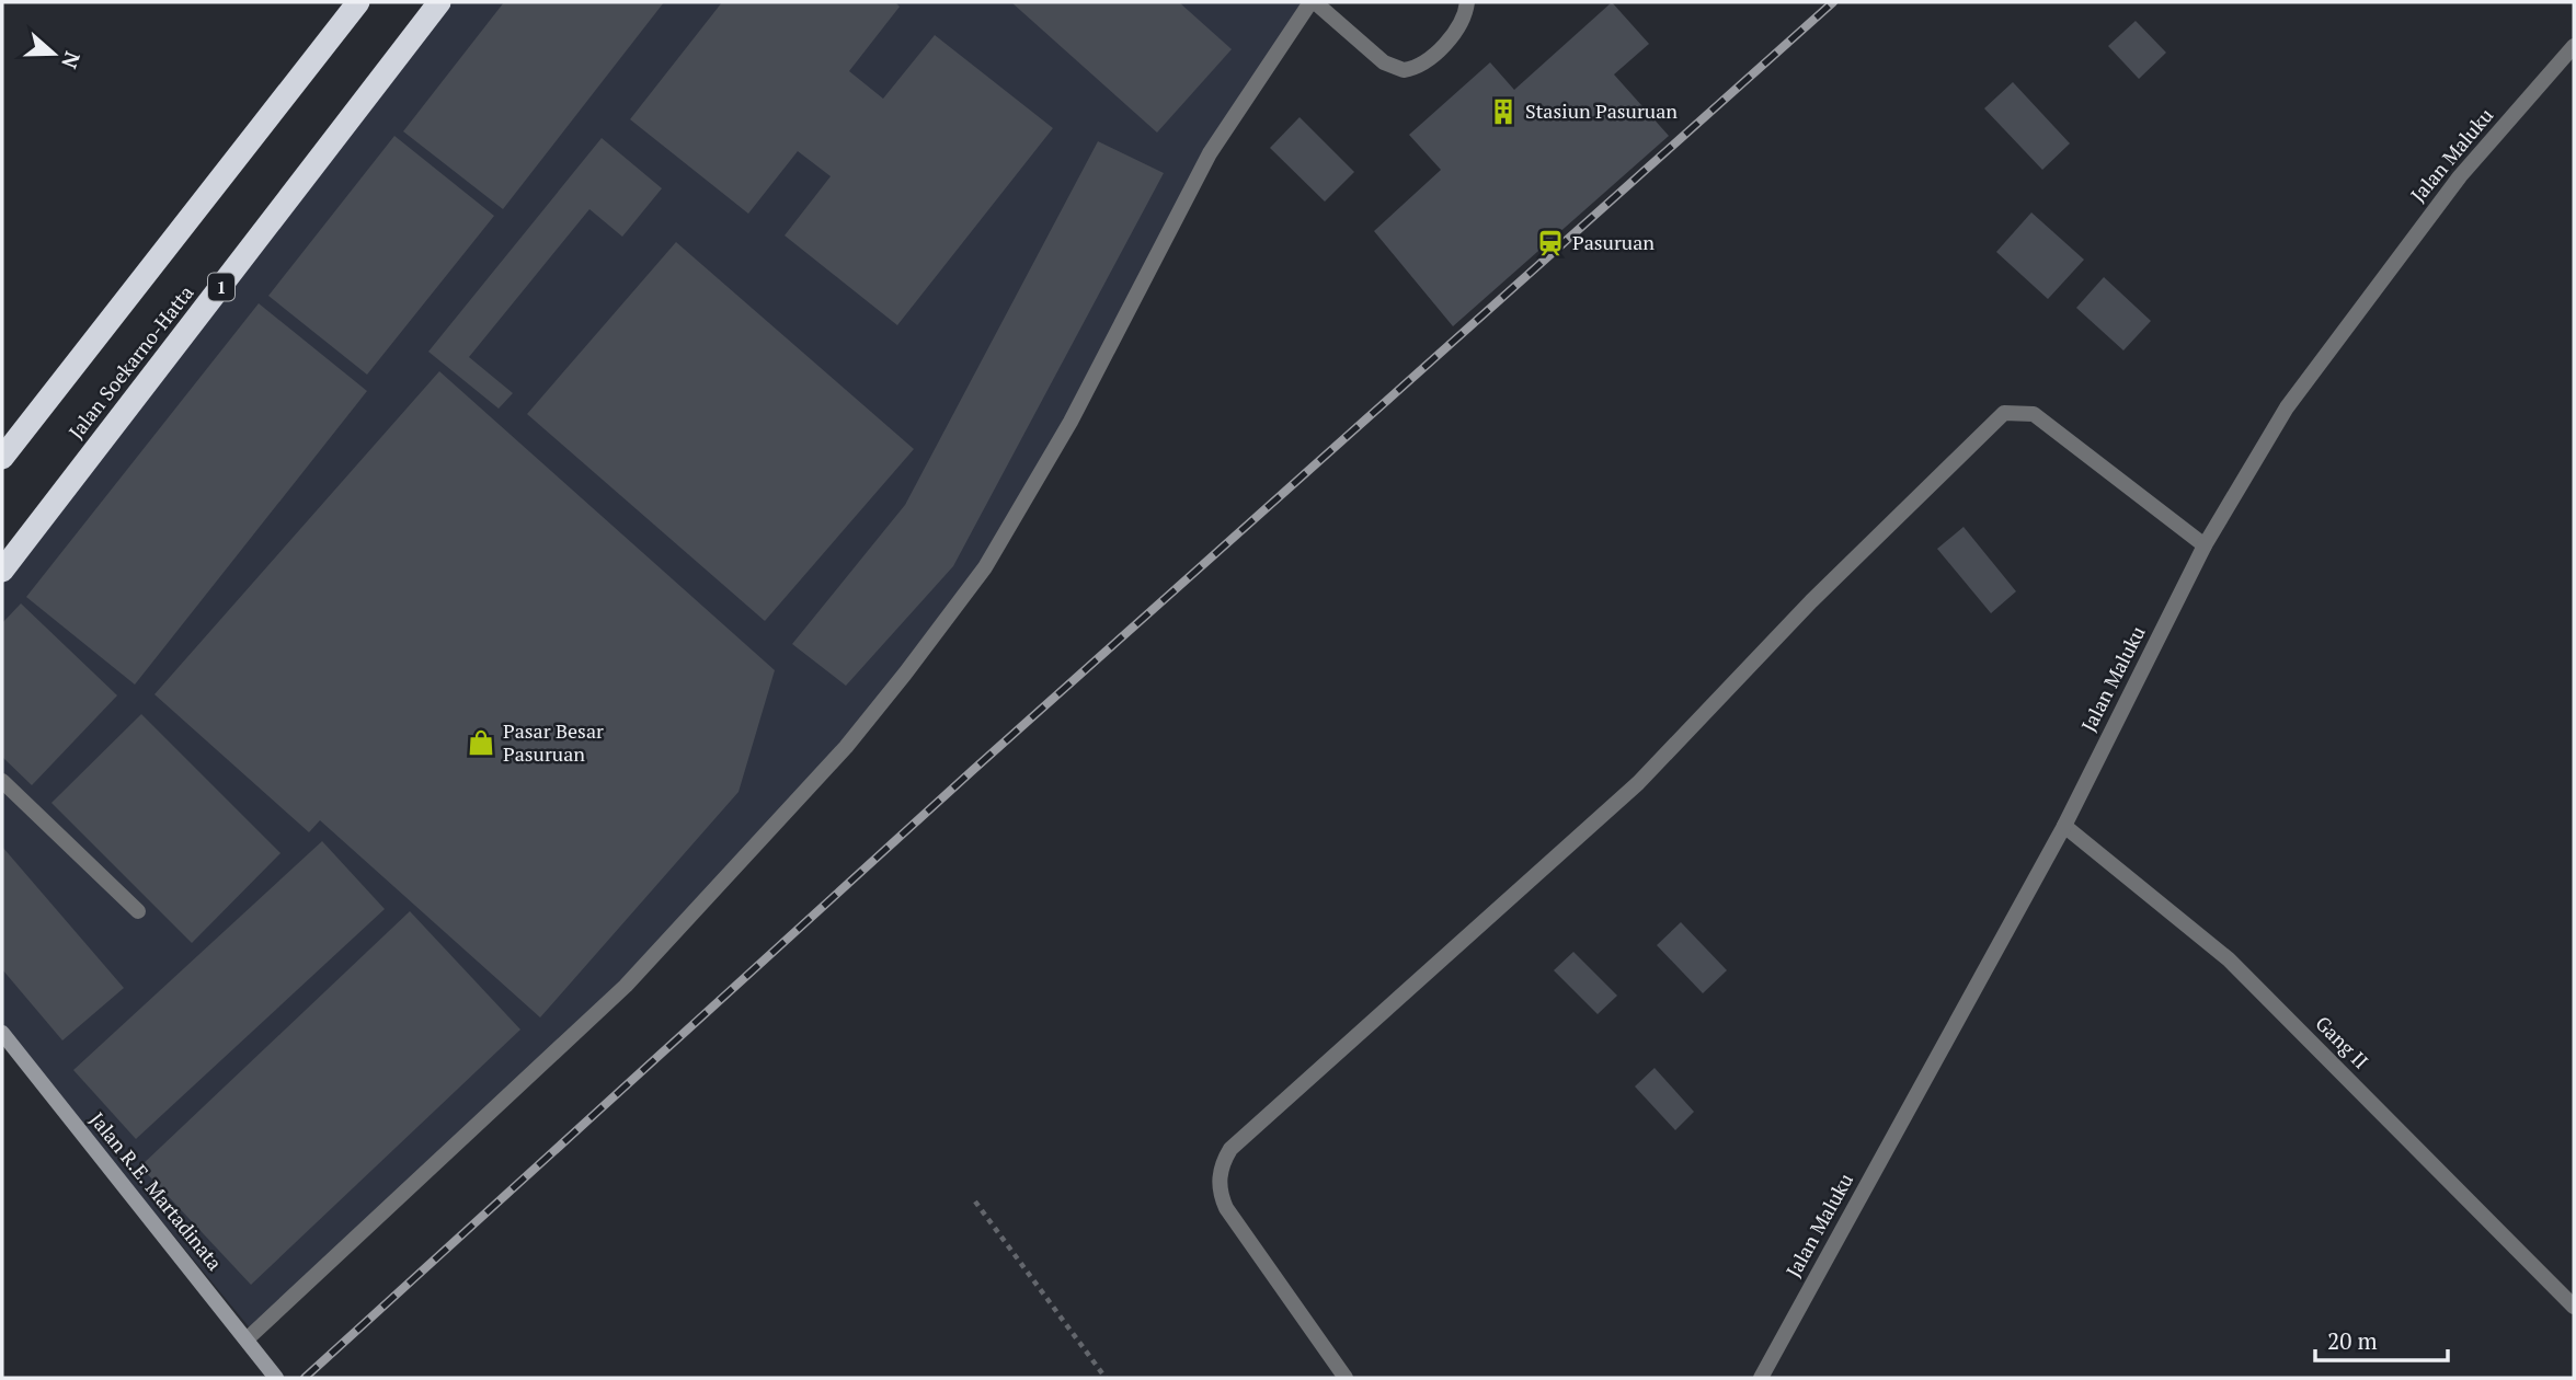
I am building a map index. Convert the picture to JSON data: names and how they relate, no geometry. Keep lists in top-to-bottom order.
{
  "streets": {
    "highway": ["1", "Jalan Soekarno-Hatta"],
    "street": ["Jalan Maluku", "Gang II", "Jalan R.E. Martadinata"]
  },
  "crossings": [
    ["Jalan Maluku", "Gang II"]
  ],
  "places": {
    "building": ["Stasiun Pasuruan"],
    "station": ["Pasuruan"],
    "shop": ["Pasar Besar Pasuruan"]
  },
  "scale_bar": "20 m",
  "north": "right"
}
